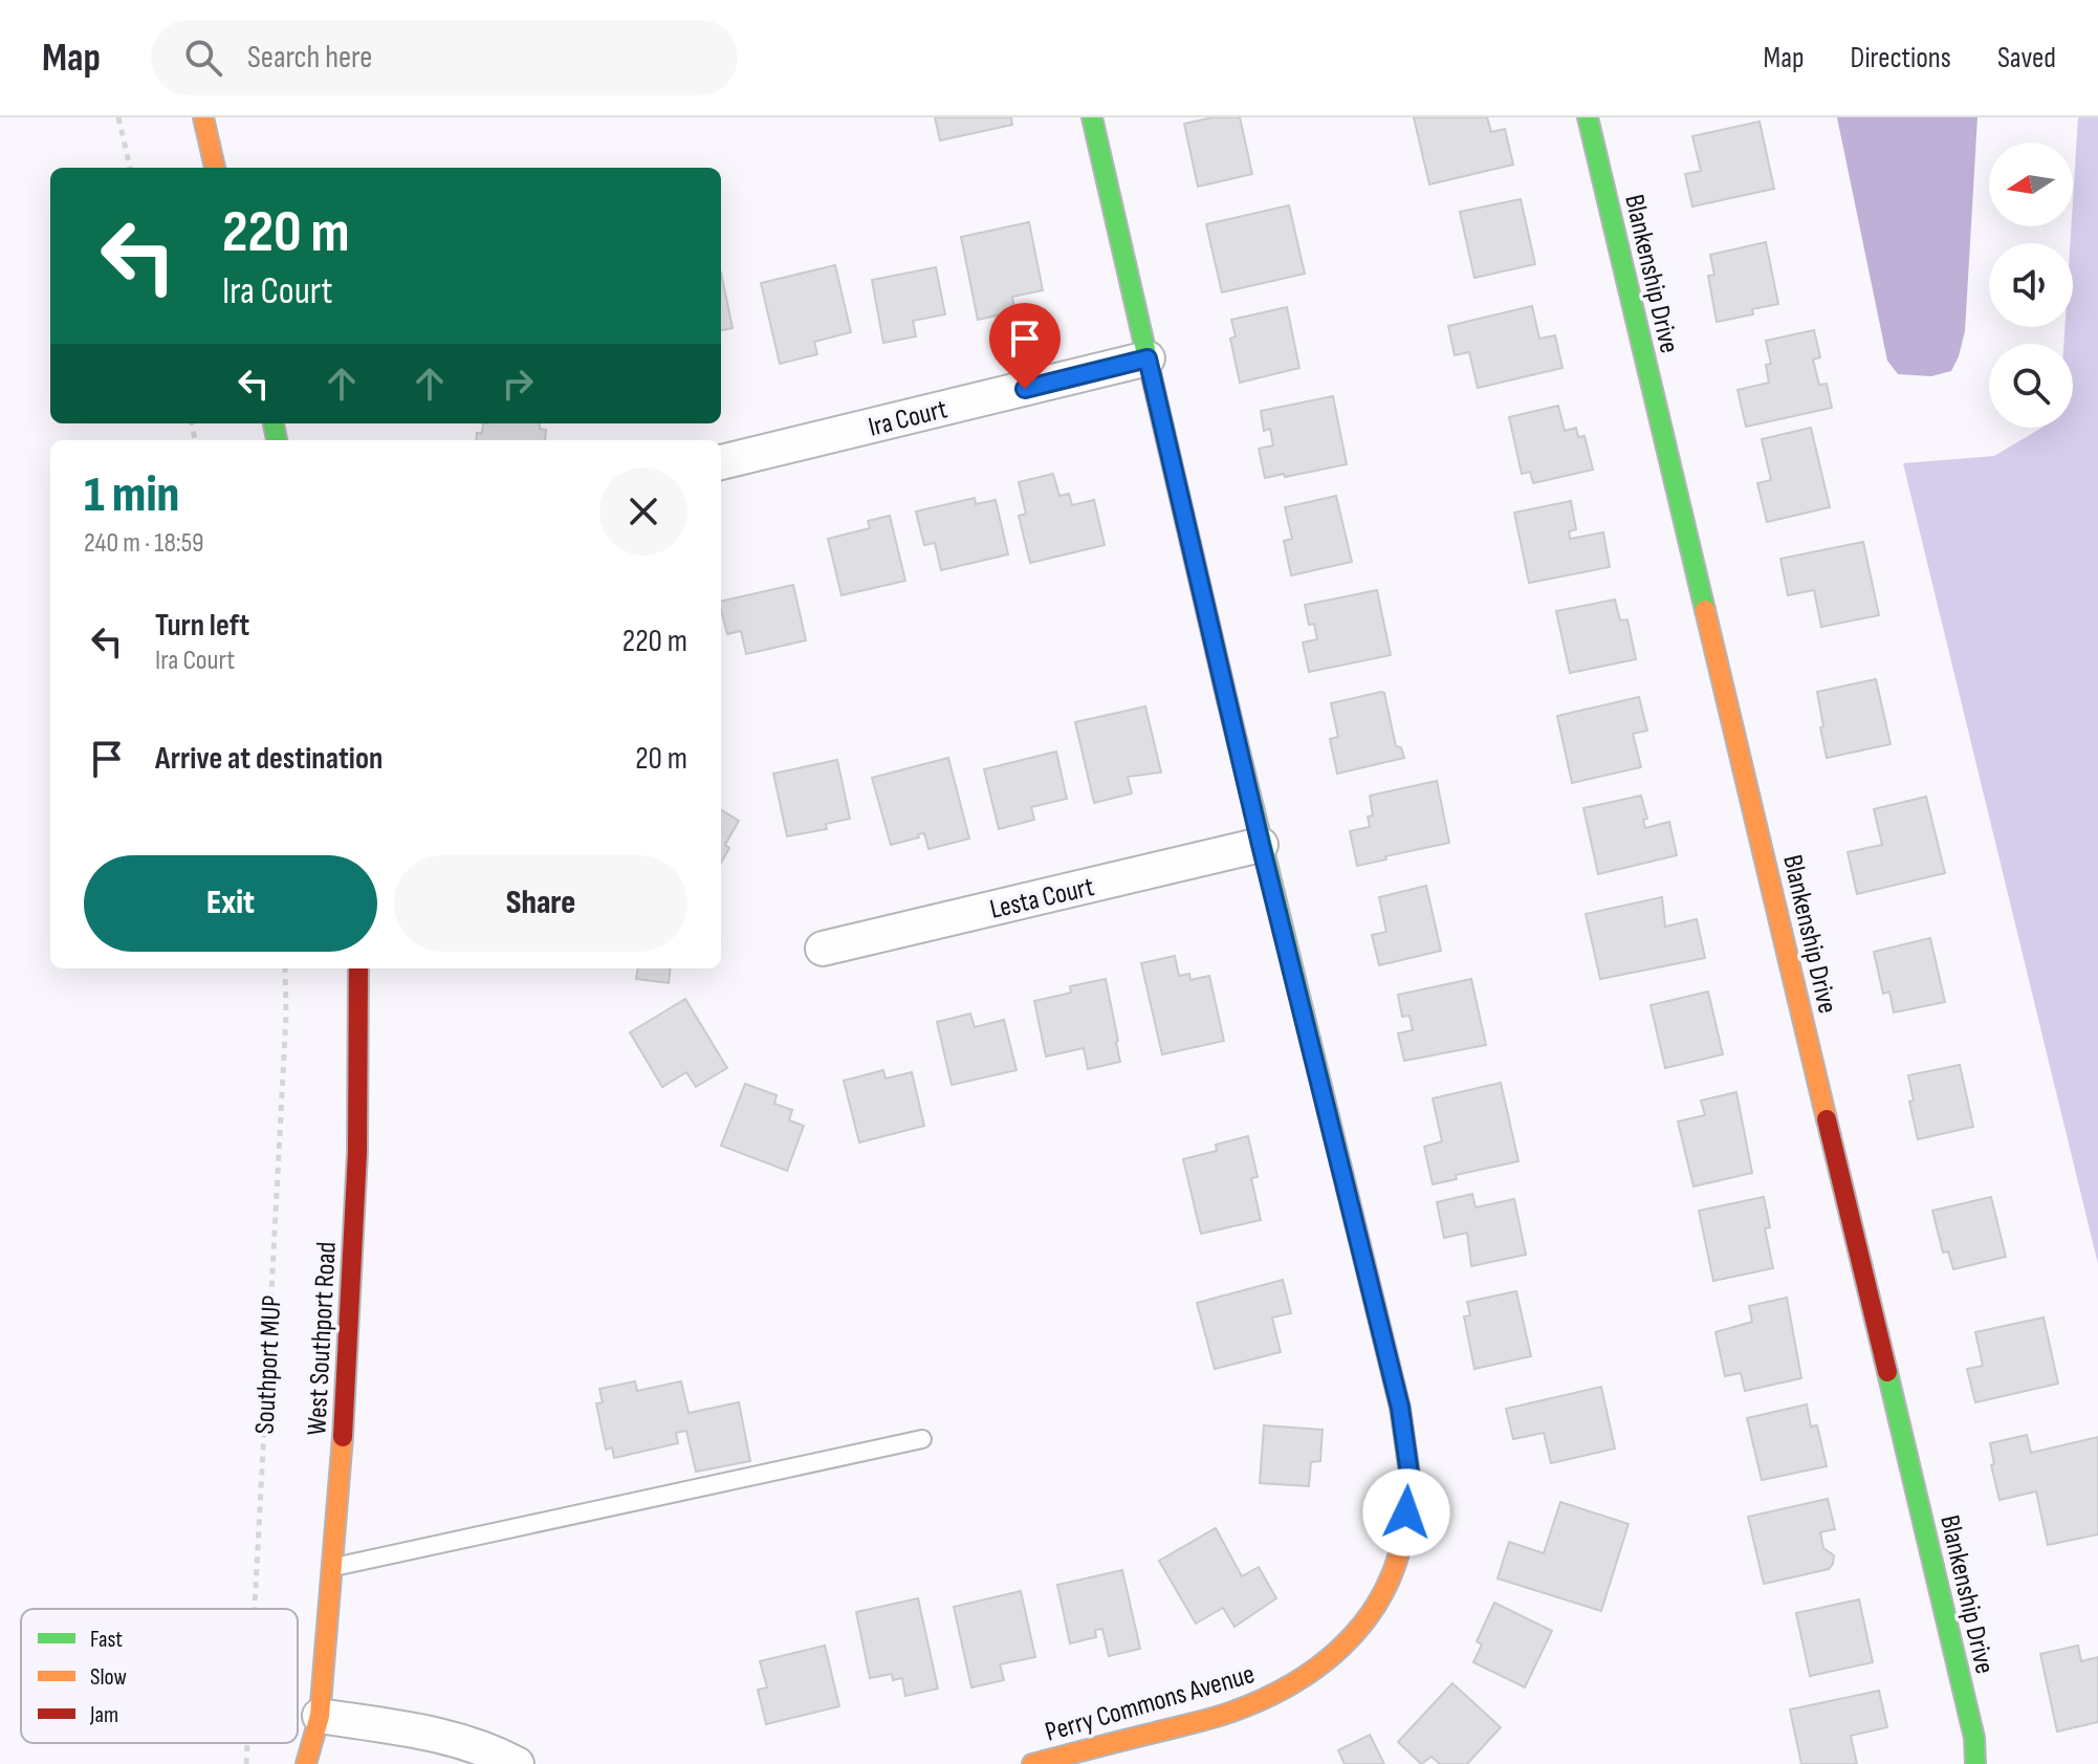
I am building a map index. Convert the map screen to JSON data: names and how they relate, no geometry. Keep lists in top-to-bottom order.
{
  "streets": {
    "street": [
      "Blankenship Drive",
      "Ira Court",
      "Lesta Court",
      "West Southport Road",
      "Perry Commons Avenue"
    ],
    "path": ["Southport MUP"]
  },
  "crossings": [
    ["Ira Court", "Perry Commons Avenue"],
    ["Lesta Court", "Perry Commons Avenue"]
  ],
  "legend": ["Fast", "Slow", "Jam"],
  "north": "left",
  "page": {
    "header": "Map",
    "search": "Search here",
    "nav": ["Map", "Directions", "Saved"],
    "turn": ["220 m", "Ira Court"],
    "heading": ["1 min", "240 m · 18:59"],
    "list": [
      {
        "name": "Turn left",
        "note": "Ira Court",
        "value": "220 m"
      },
      {
        "name": "Arrive at destination",
        "value": "20 m"
      }
    ],
    "buttons": ["Exit", "Share"]
  }
}
